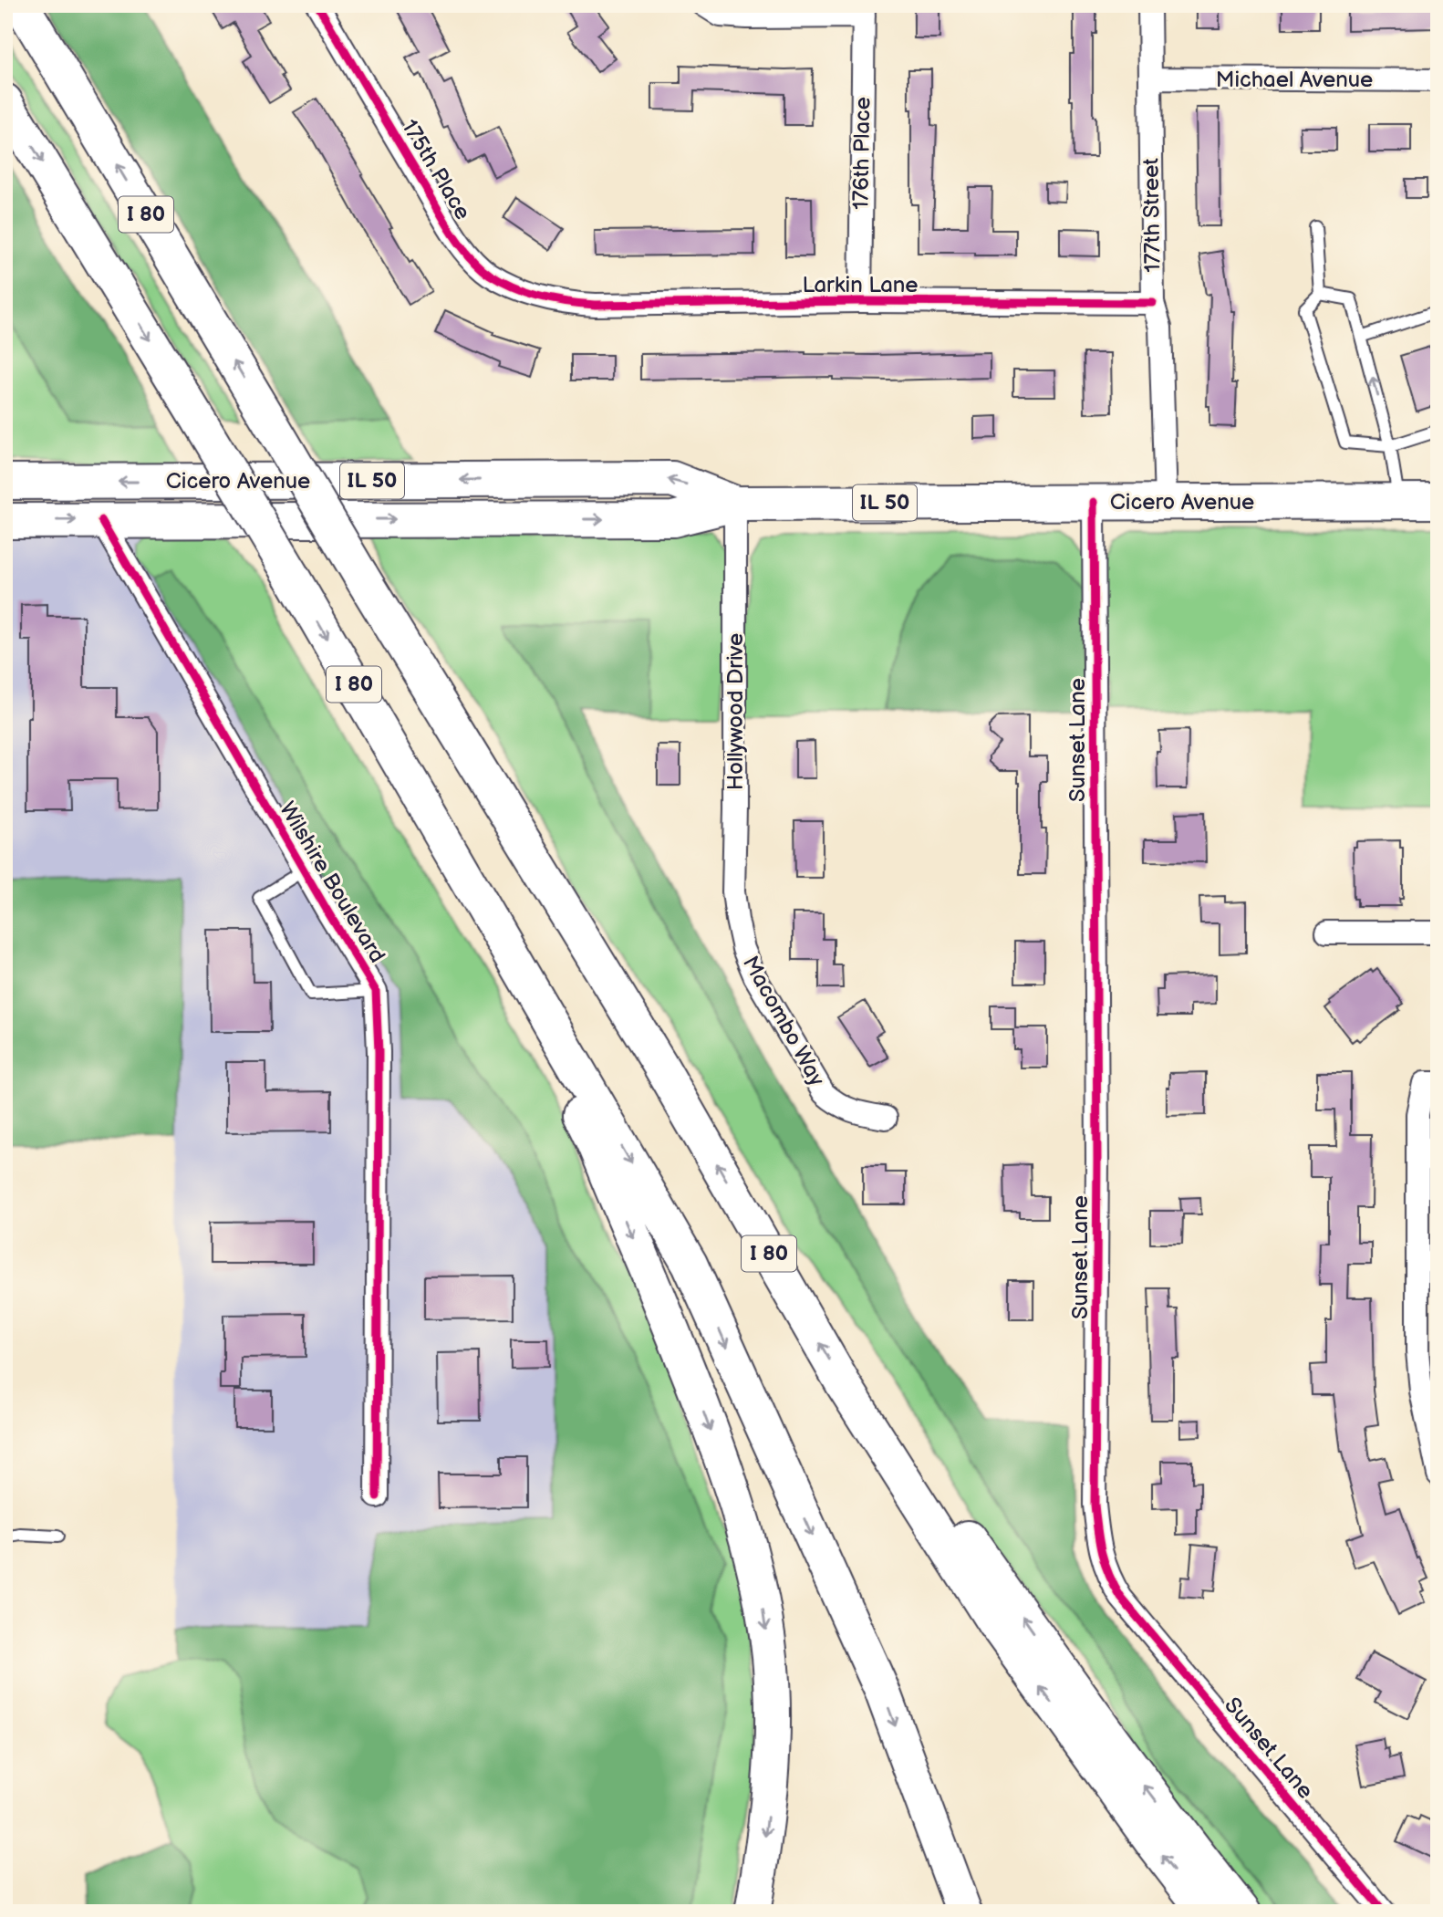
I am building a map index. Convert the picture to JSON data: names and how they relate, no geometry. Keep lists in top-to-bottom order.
{
  "streets": {
    "main road": ["I 80", "Cicero Avenue", "IL 50"],
    "street": [
      "Michael Avenue",
      "176th Place",
      "175th Place",
      "177th Street",
      "Larkin Lane",
      "Hollywood Drive",
      "Sunset Lane",
      "Wilshire Boulevard",
      "Macombo Way"
    ]
  },
  "crossings": [
    ["Michael Avenue", "177th Street"],
    ["176th Place", "Larkin Lane"],
    ["175th Place", "Larkin Lane"],
    ["177th Street", "Larkin Lane"],
    ["177th Street", "Cicero Avenue"],
    ["Cicero Avenue", "Hollywood Drive"],
    ["Cicero Avenue", "Sunset Lane"],
    ["Cicero Avenue", "Wilshire Boulevard"],
    ["Hollywood Drive", "Macombo Way"]
  ]
}
